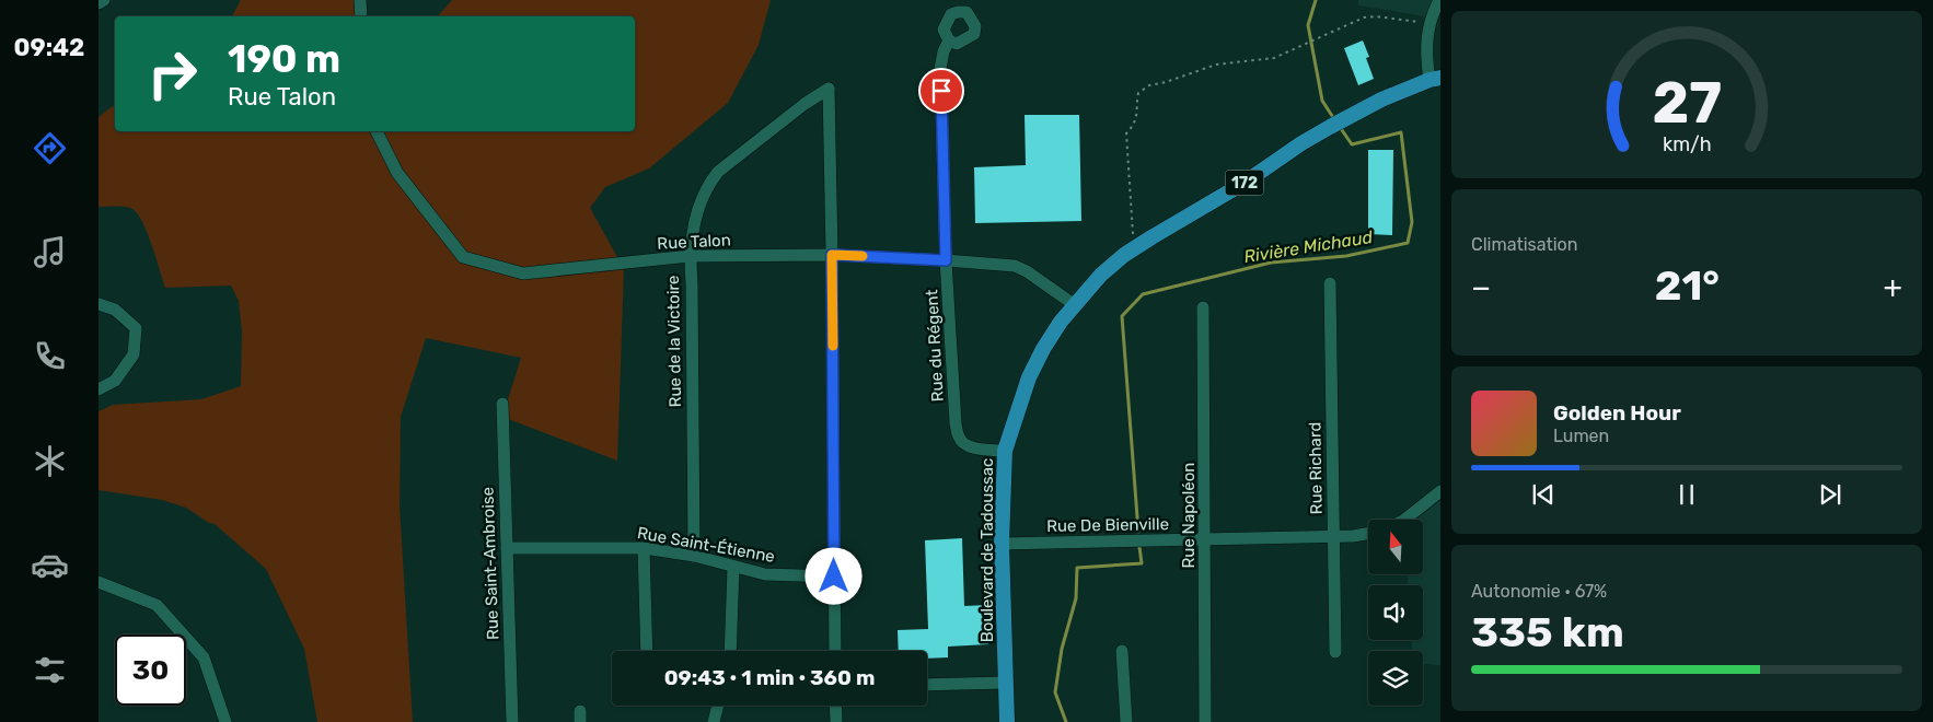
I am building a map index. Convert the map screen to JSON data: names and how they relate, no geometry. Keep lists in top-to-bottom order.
{
  "streets": {
    "main road": ["172", "Boulevard de Tadoussac"],
    "street": [
      "Rue Talon",
      "Rue de la Victoire",
      "Rue du Régent",
      "Rue Richard",
      "Rue Napoléon",
      "Rue De Bienville",
      "Rue Saint-Étienne",
      "Rue Saint-Ambroise"
    ]
  },
  "crossings": [
    ["Rue Talon", "Rue de la Victoire"],
    ["Rue Talon", "Rue du Régent"],
    ["Rue Talon", "Boulevard de Tadoussac"],
    ["Rue de la Victoire", "Rue Saint-Étienne"],
    ["Rue du Régent", "Boulevard de Tadoussac"],
    ["Rue Richard", "Rue De Bienville"],
    ["Rue Napoléon", "Rue De Bienville"],
    ["Rue De Bienville", "Boulevard de Tadoussac"],
    ["Rue Saint-Étienne", "Rue Saint-Ambroise"]
  ],
  "water": ["Rivière Michaud"],
  "north": "top",
  "page": {
    "tabs": "09:42",
    "turn": ["190 m", "Rue Talon"],
    "tile": [
      "Climatisation",
      ["Autonomie · 67%", "335 km"]
    ],
    "heat": ["−", "21°", "+"],
    "song": ["Golden Hour", "Lumen"],
    "limit": "30",
    "trip": "09:43 · 1 min · 360 m",
    "gauge": ["27", "km/h"]
  }
}
